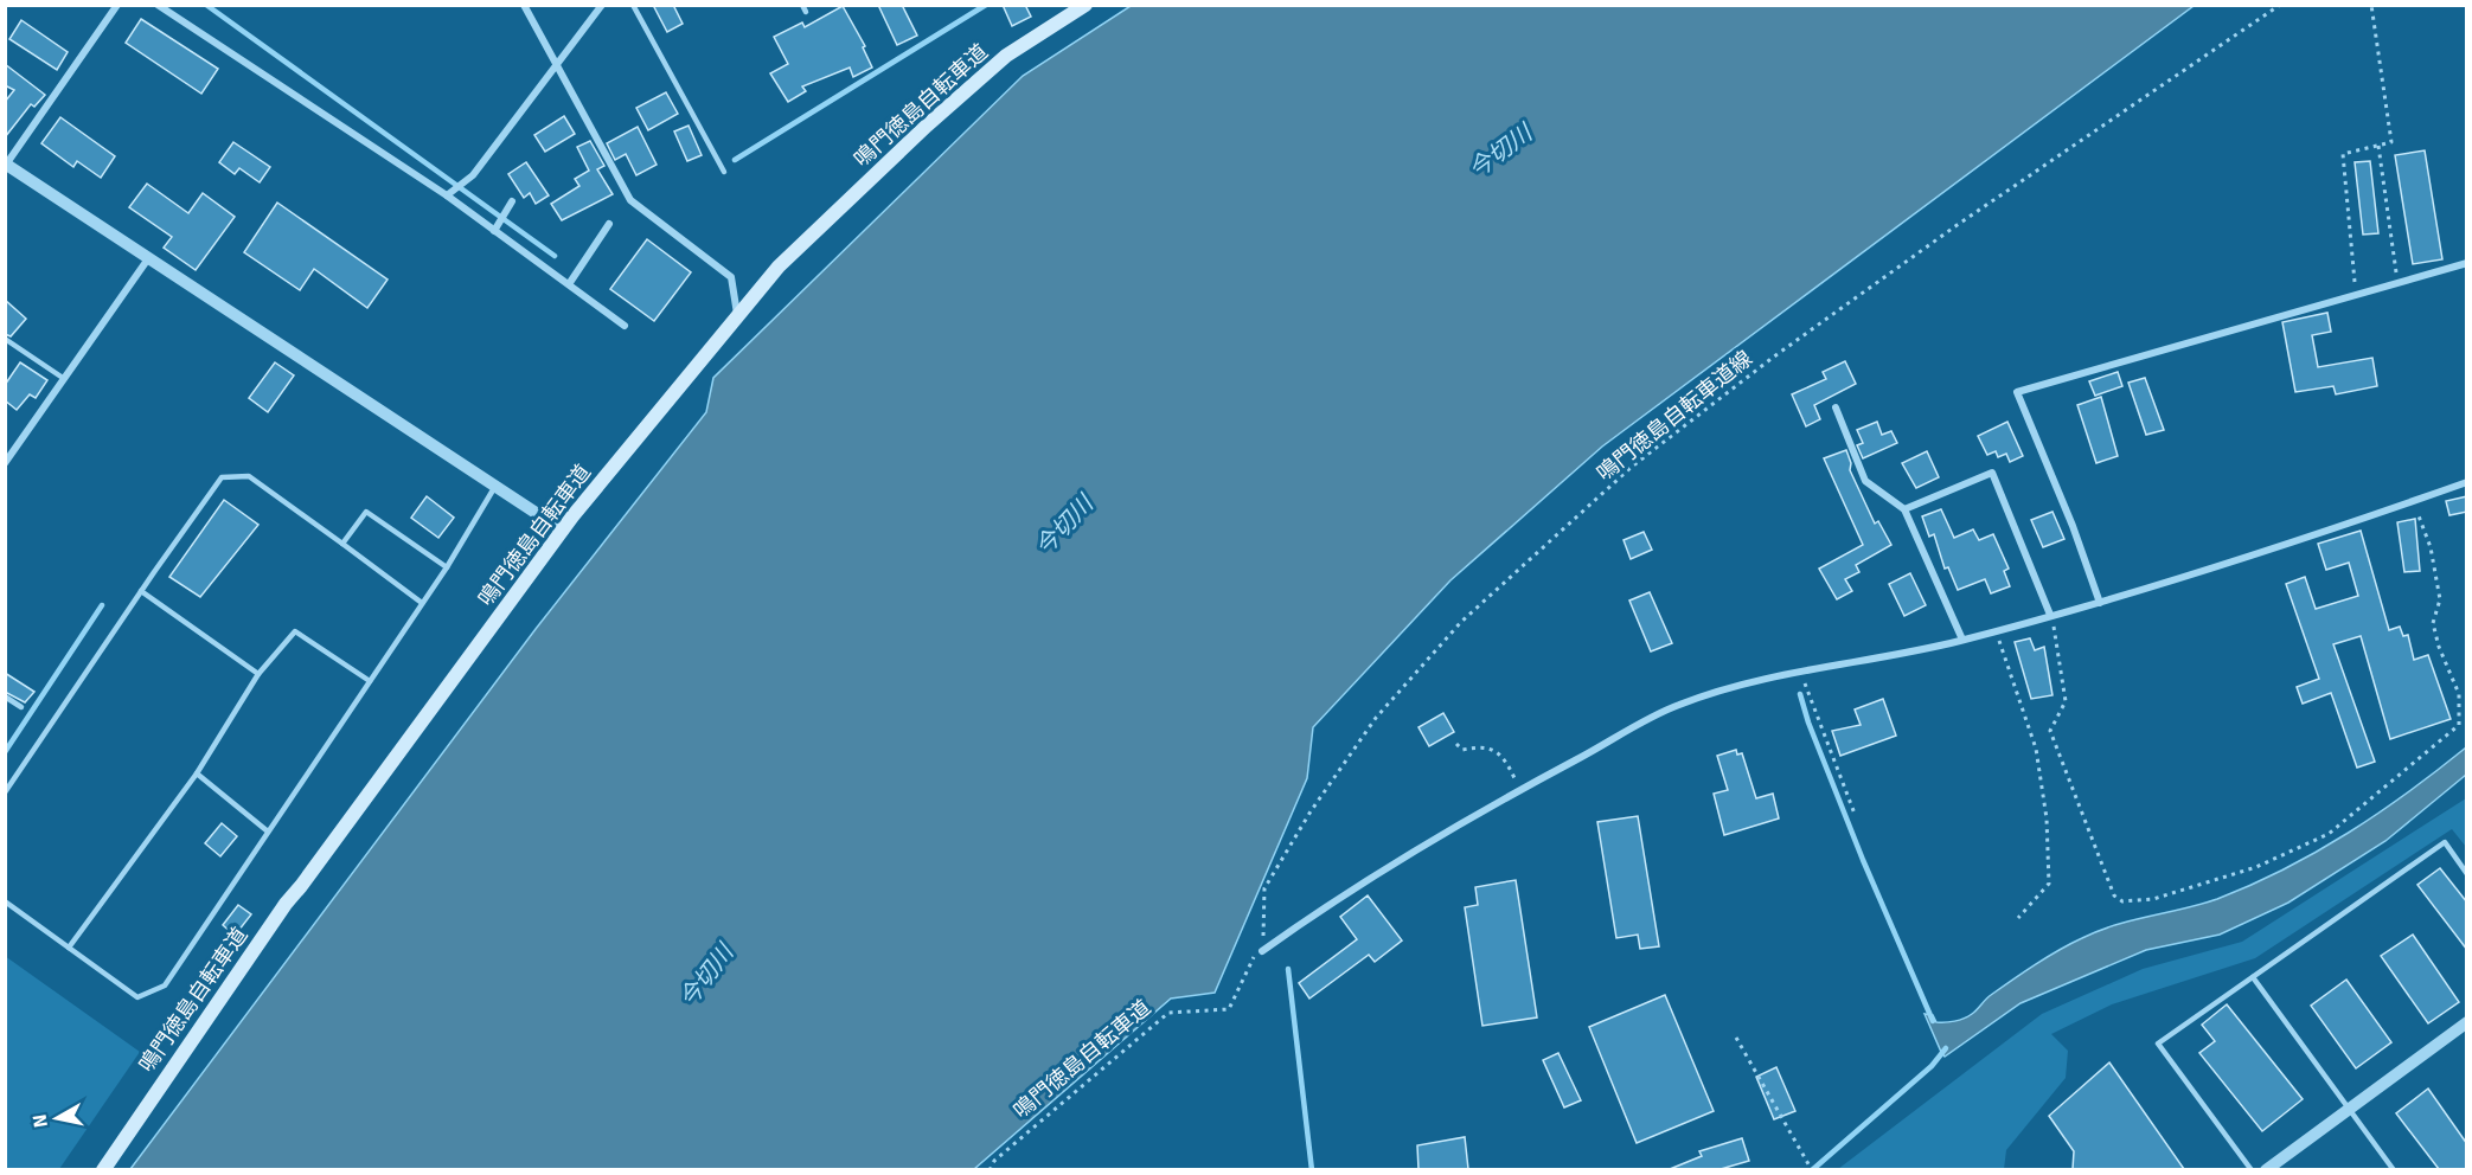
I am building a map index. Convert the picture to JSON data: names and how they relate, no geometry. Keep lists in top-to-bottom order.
{
  "streets": {
    "main road": ["鳴門徳島自転車道"],
    "path": ["鳴門徳島自転車道線"]
  },
  "crossings": [
    ["鳴門徳島自転車道", "鳴門徳島自転車道線"]
  ],
  "water": ["今切川"],
  "north": "left"
}
